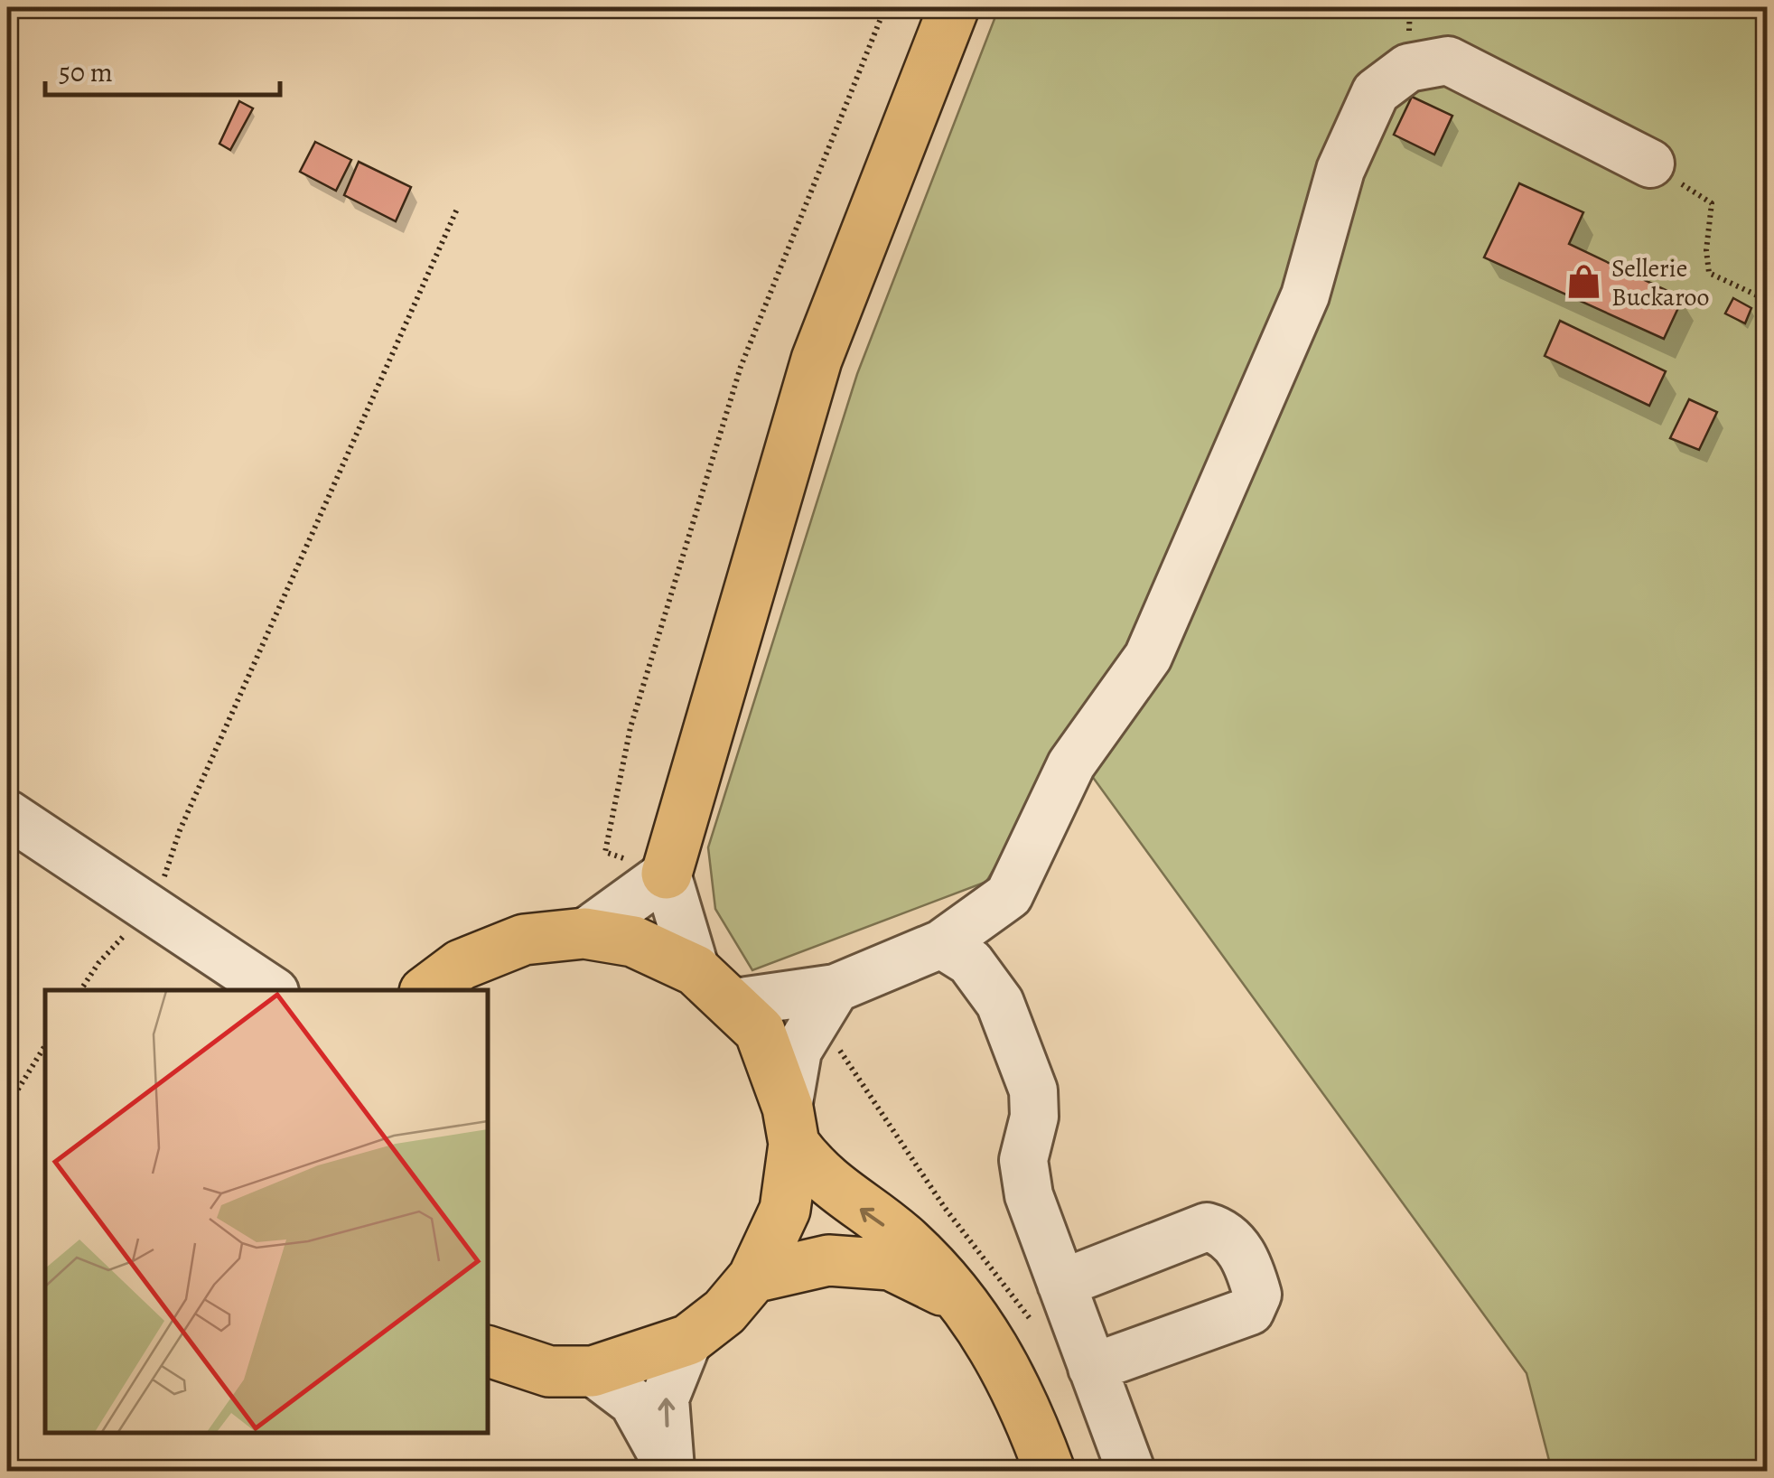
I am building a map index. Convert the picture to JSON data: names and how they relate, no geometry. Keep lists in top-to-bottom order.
{
  "places": {
    "shop": ["Sellerie Buckaroo"]
  },
  "scale_bar": "50 m"
}
